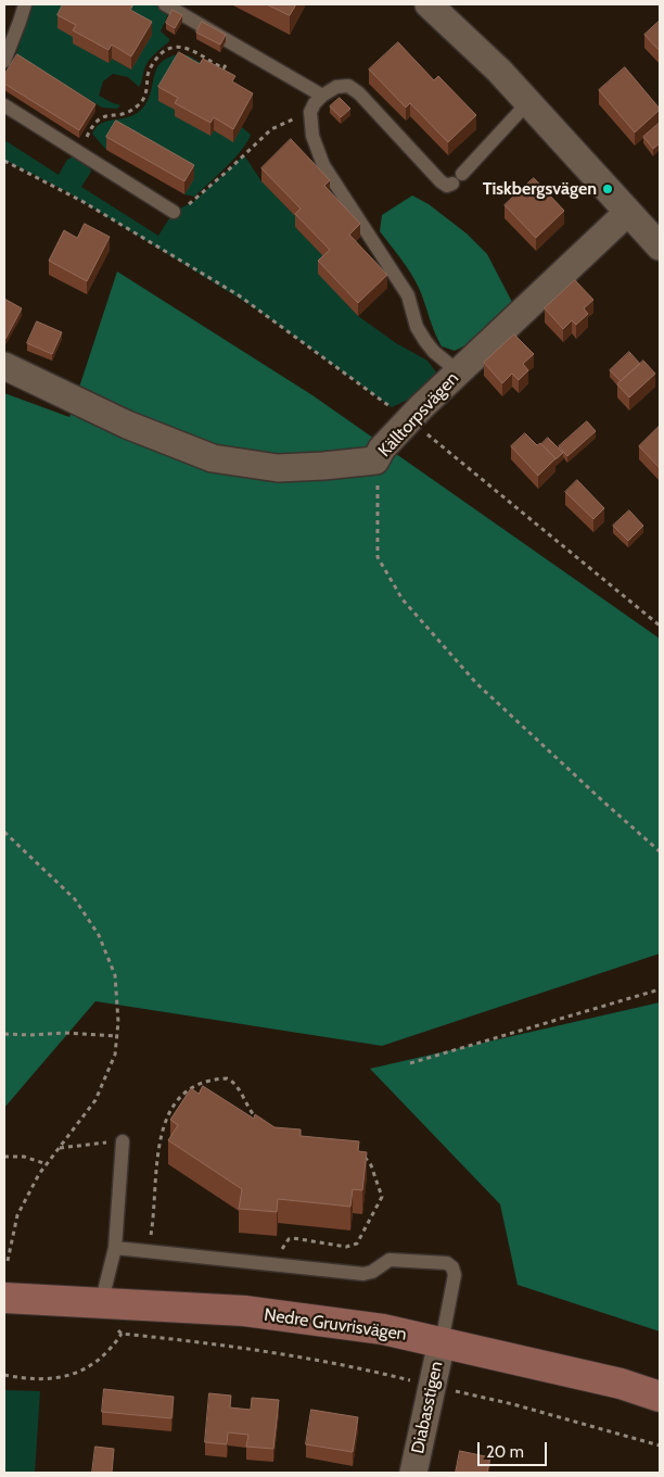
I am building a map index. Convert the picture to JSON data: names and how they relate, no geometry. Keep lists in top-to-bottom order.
{
  "streets": {
    "street": ["Källtorpsvägen", "Nedre Gruvrisvägen", "Diabasstigen"]
  },
  "crossings": [
    ["Nedre Gruvrisvägen", "Diabasstigen"]
  ],
  "places": ["Tiskbergsvägen"],
  "scale_bar": "20 m"
}
